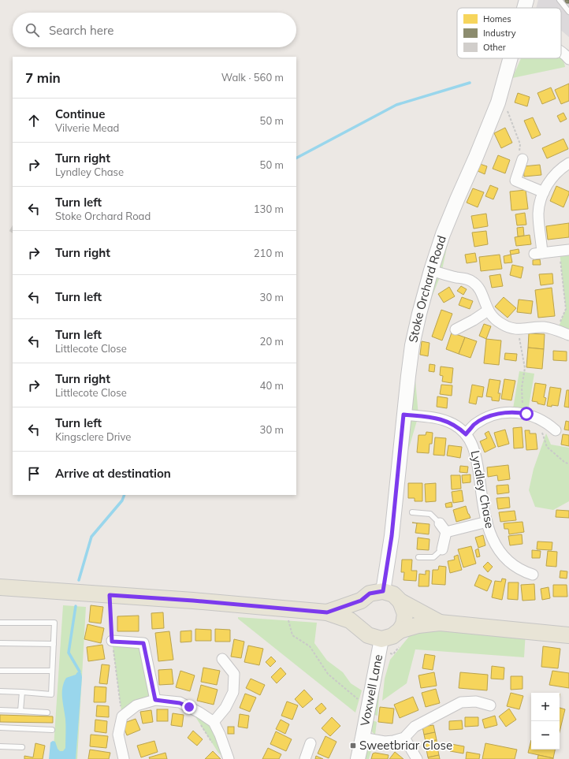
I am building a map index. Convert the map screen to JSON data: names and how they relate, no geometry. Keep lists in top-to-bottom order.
{
  "streets": {
    "street": ["Stoke Orchard Road", "Lyndley Chase", "Voxwell Lane"]
  },
  "crossings": [
    ["Stoke Orchard Road", "Lyndley Chase"],
    ["Stoke Orchard Road", "Voxwell Lane"]
  ],
  "places": {
    "transit": ["Sweetbriar Close"]
  },
  "legend": ["Homes", "Industry", "Other"],
  "page": {
    "search": "Search here",
    "heading": ["7 min", "Walk · 560 m"],
    "list": [
      ["Continue", "Vilverie Mead", "50 m"],
      ["Turn right", "Lyndley Chase", "50 m"],
      ["Turn left", "Stoke Orchard Road", "130 m"],
      ["Turn right", "210 m"],
      ["Turn left", "30 m"],
      ["Turn left", "Littlecote Close", "20 m"],
      ["Turn right", "Littlecote Close", "40 m"],
      ["Turn left", "Kingsclere Drive", "30 m"],
      "Arrive at destination"
    ],
    "map_buttons": ["+", "−"]
  }
}
